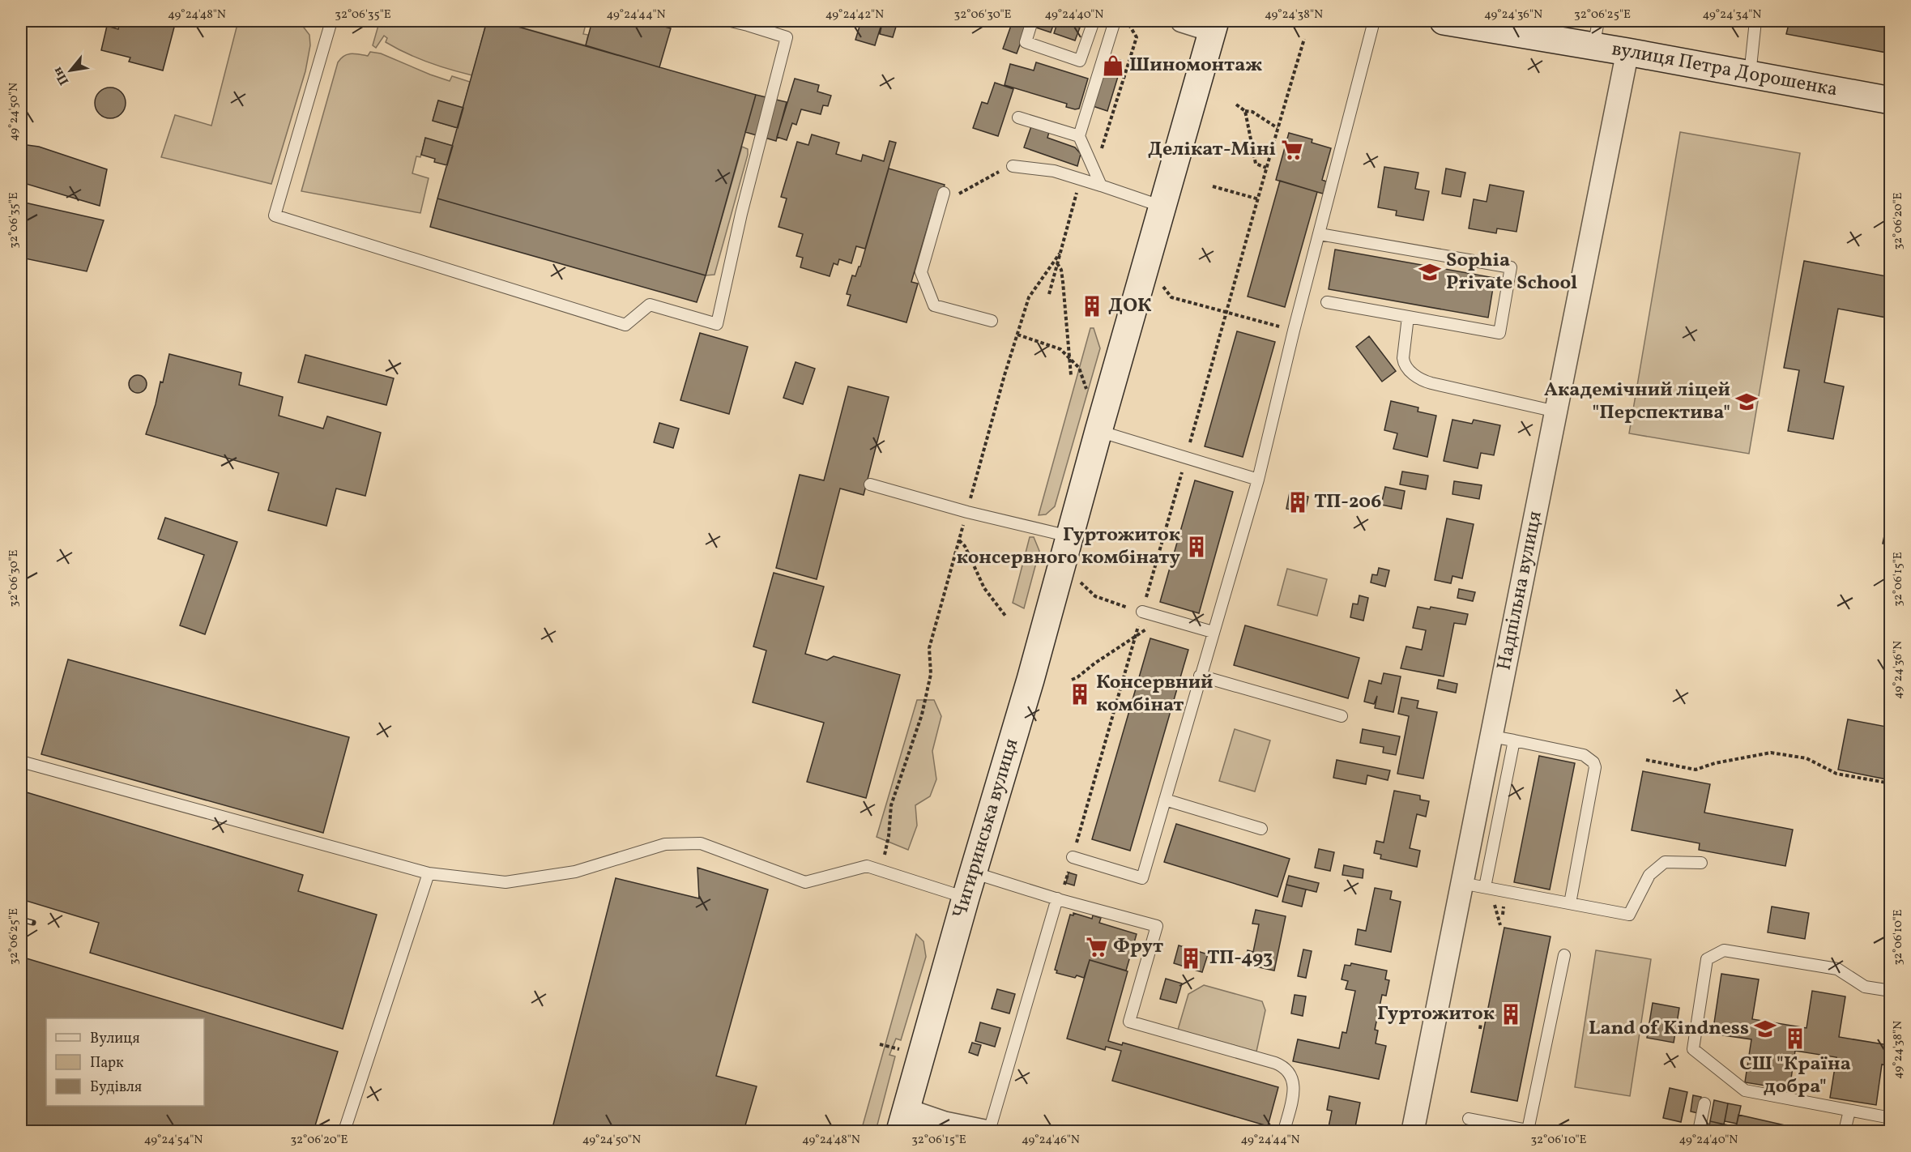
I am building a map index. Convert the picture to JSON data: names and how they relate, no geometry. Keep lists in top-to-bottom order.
{
  "streets": {
    "main road": ["вулиця Петра Дорошенка", "Чигиринська вулиця"],
    "street": ["Надпільна вулиця"]
  },
  "crossings": [
    ["вулиця Петра Дорошенка", "Надпільна вулиця"]
  ],
  "places": {
    "shop": ["Шиномонтаж"],
    "supermarket": ["Делікат-Міні", "Фрут"],
    "school or university": ["Sophia Private School", "Академічний ліцей \"Перспектива\"", "Land of Kindness"],
    "building": [
      "ДОК",
      "ТП-206",
      "Гуртожиток консервного комбінату",
      "Консервний комбінат",
      "ТП-493",
      "Гуртожиток",
      "СШ \"Країна добра\""
    ]
  },
  "legend": ["Вулиця", "Парк", "Будівля"],
  "north": "bottom left",
  "coordinates": [
    "49°24'48\"N",
    "32°06'35\"E",
    "49°24'44\"N",
    "49°24'42\"N",
    "32°06'30\"E",
    "49°24'40\"N",
    "49°24'38\"N",
    "49°24'36\"N",
    "32°06'25\"E",
    "49°24'34\"N",
    "49°24'50\"N",
    "32°06'20\"E",
    "32°06'15\"E",
    "32°06'10\"E",
    "49°24'54\"N",
    "49°24'46\"N"
  ]
}
